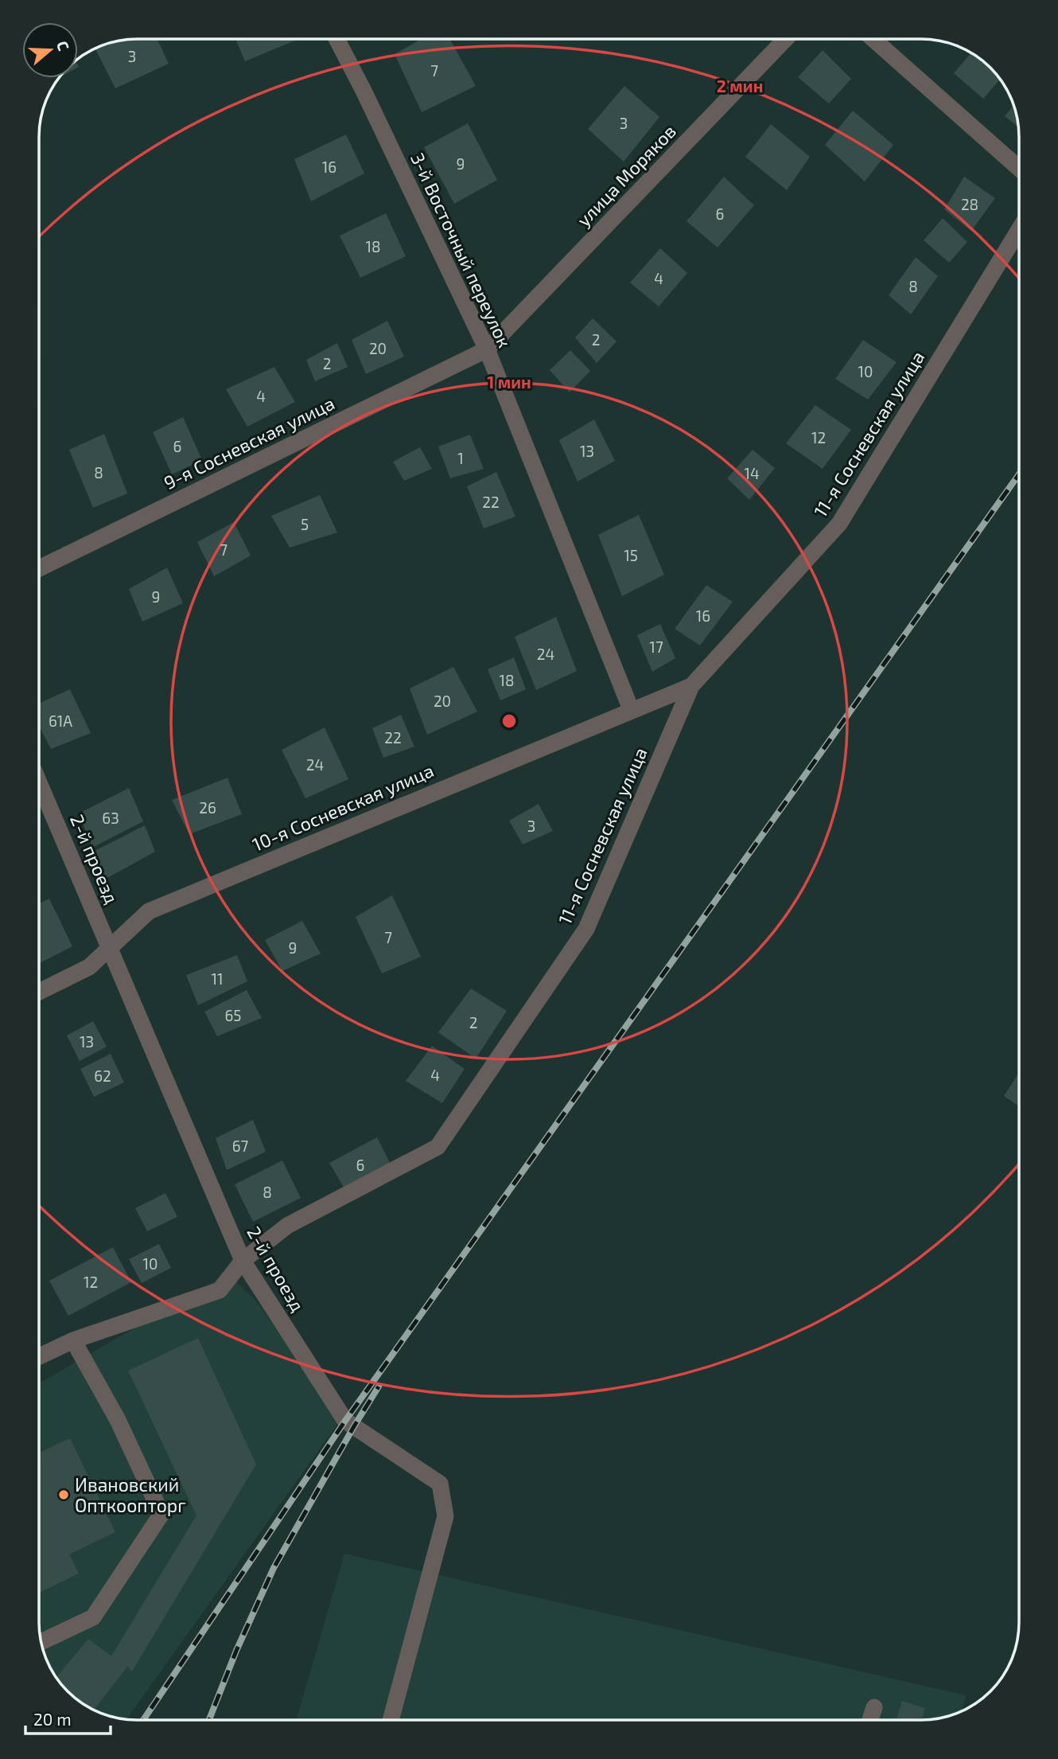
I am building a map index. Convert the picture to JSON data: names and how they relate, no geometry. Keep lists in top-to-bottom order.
{
  "streets": {
    "street": [
      "улица Моряков",
      "3-й Восточный переулок",
      "11-я Сосневская улица",
      "9-я Сосневская улица",
      "10-я Сосневская улица",
      "2-й проезд"
    ]
  },
  "crossings": [
    ["улица Моряков", "3-й Восточный переулок"],
    ["улица Моряков", "9-я Сосневская улица"],
    ["3-й Восточный переулок", "9-я Сосневская улица"],
    ["3-й Восточный переулок", "10-я Сосневская улица"],
    ["11-я Сосневская улица", "10-я Сосневская улица"],
    ["11-я Сосневская улица", "2-й проезд"],
    ["10-я Сосневская улица", "2-й проезд"]
  ],
  "places": ["Ивановский Опткоопторг"],
  "house_numbers": [
    "3",
    "7",
    "3",
    "9",
    "16",
    "28",
    "6",
    "18",
    "4",
    "8",
    "2",
    "20",
    "2",
    "10",
    "4",
    "12",
    "6",
    "13",
    "1",
    "8",
    "14",
    "22",
    "5",
    "7",
    "15",
    "9",
    "16",
    "17",
    "24",
    "18",
    "20",
    "61А",
    "22",
    "24",
    "26",
    "63",
    "3",
    "7",
    "9",
    "11",
    "65",
    "2",
    "13",
    "4",
    "62",
    "67",
    "6",
    "8",
    "10",
    "12"
  ],
  "scale_bar": "20 m",
  "north": "right",
  "rings": ["2 мин", "1 мин"]
}
